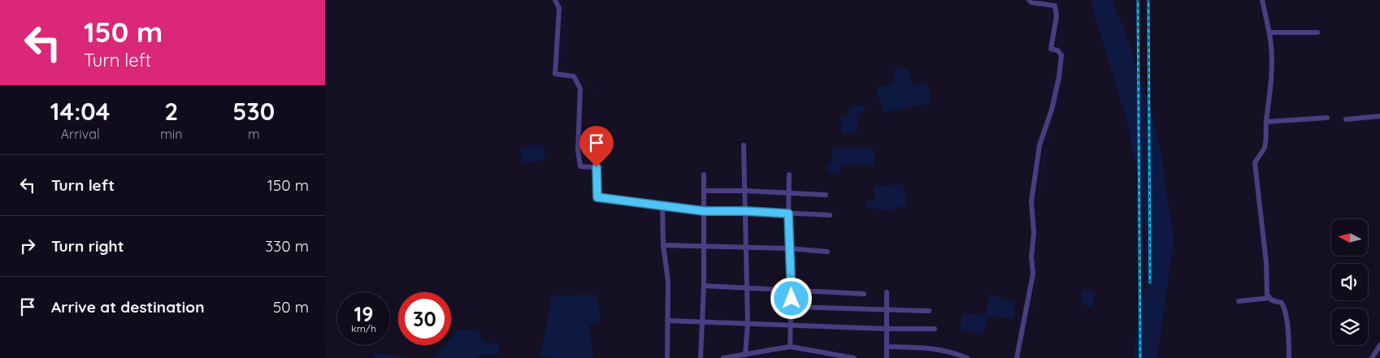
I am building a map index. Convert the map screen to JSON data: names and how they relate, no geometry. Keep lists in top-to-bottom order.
{
  "north": "left",
  "page": {
    "turn": ["150 m", "Turn left"],
    "eta": [
      "14:04",
      "Arrival",
      "2",
      "min",
      "530",
      "m"
    ],
    "list": [
      {
        "name": "Turn left",
        "value": "150 m"
      },
      {
        "name": "Turn right",
        "value": "330 m"
      },
      {
        "name": "Arrive at destination",
        "value": "50 m"
      }
    ],
    "speed": "19 km/h",
    "limit": "30"
  }
}
